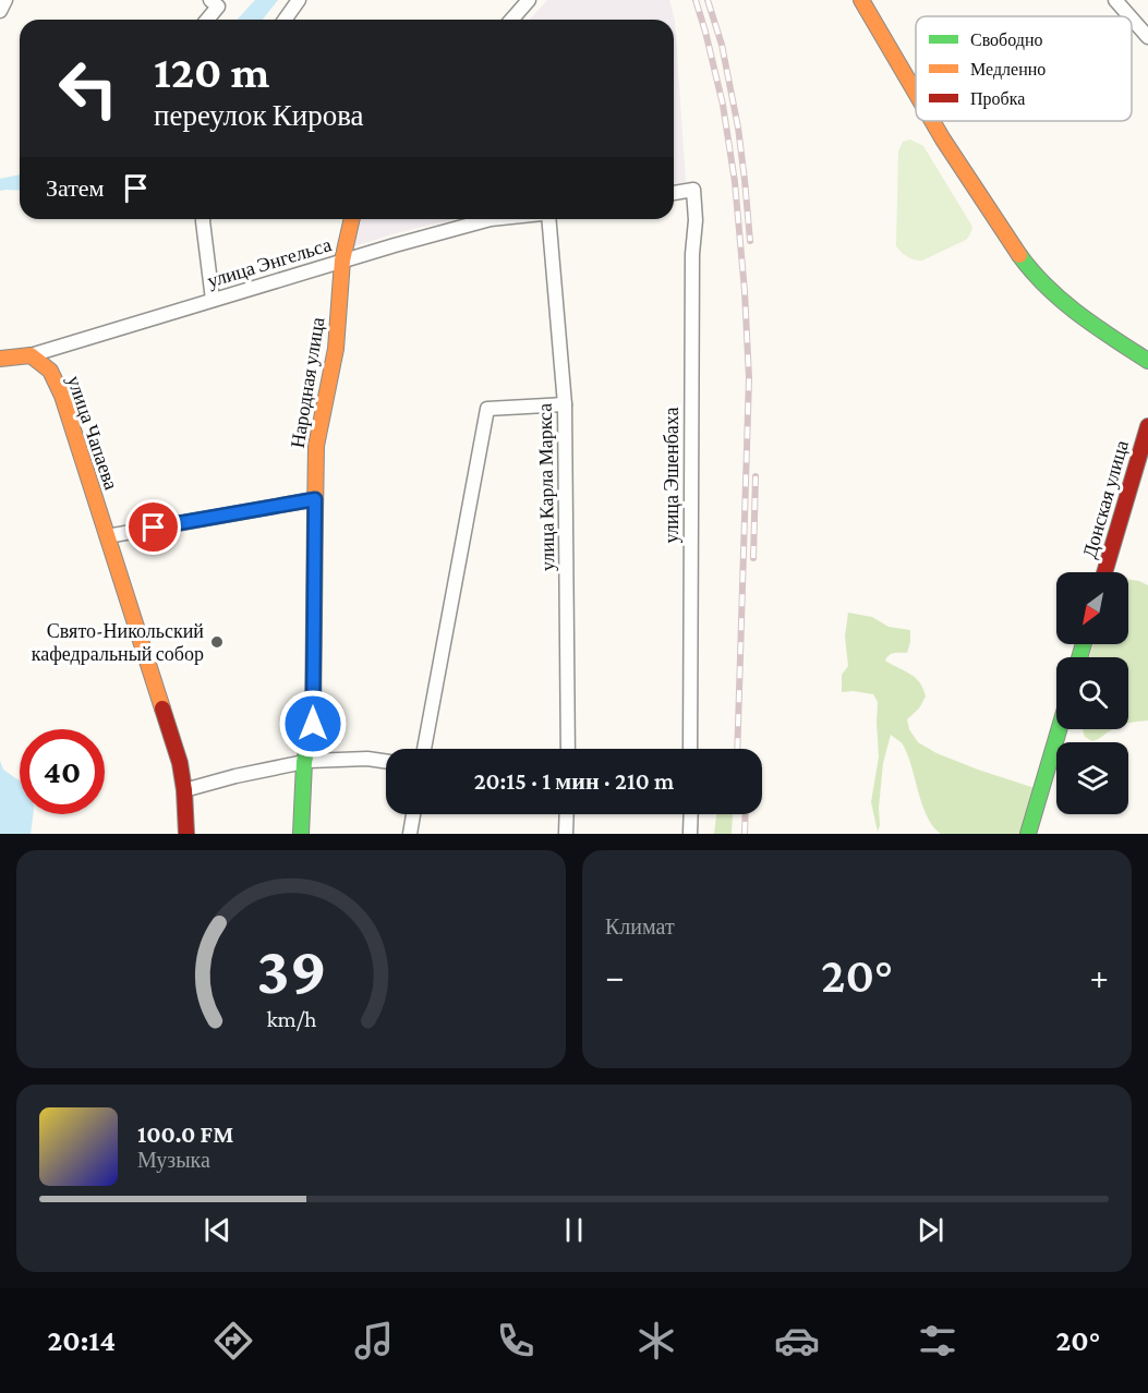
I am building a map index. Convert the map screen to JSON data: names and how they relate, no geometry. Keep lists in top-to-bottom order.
{
  "streets": {
    "main road": [
      "улица Энгельса",
      "Народная улица",
      "улица Чапаева",
      "Донская улица"
    ],
    "street": ["улица Эшенбаха", "улица Карла Маркса"]
  },
  "crossings": [
    ["улица Энгельса", "Народная улица"],
    ["улица Энгельса", "улица Чапаева"]
  ],
  "places": ["Свято-Никольский кафедральный собор"],
  "legend": ["Свободно", "Медленно", "Пробка"],
  "north": "bottom left",
  "page": {
    "turn": ["120 m", "переулок Кирова"],
    "then": "Затем",
    "limit": "40",
    "trip": "20:15 · 1 мин · 210 m",
    "tile": "Климат",
    "heat": ["−", "20°", "+"],
    "song": ["100.0 FM", "Музыка"],
    "tabs": ["20:14", "20°"],
    "gauge": ["39", "km/h"]
  }
}
